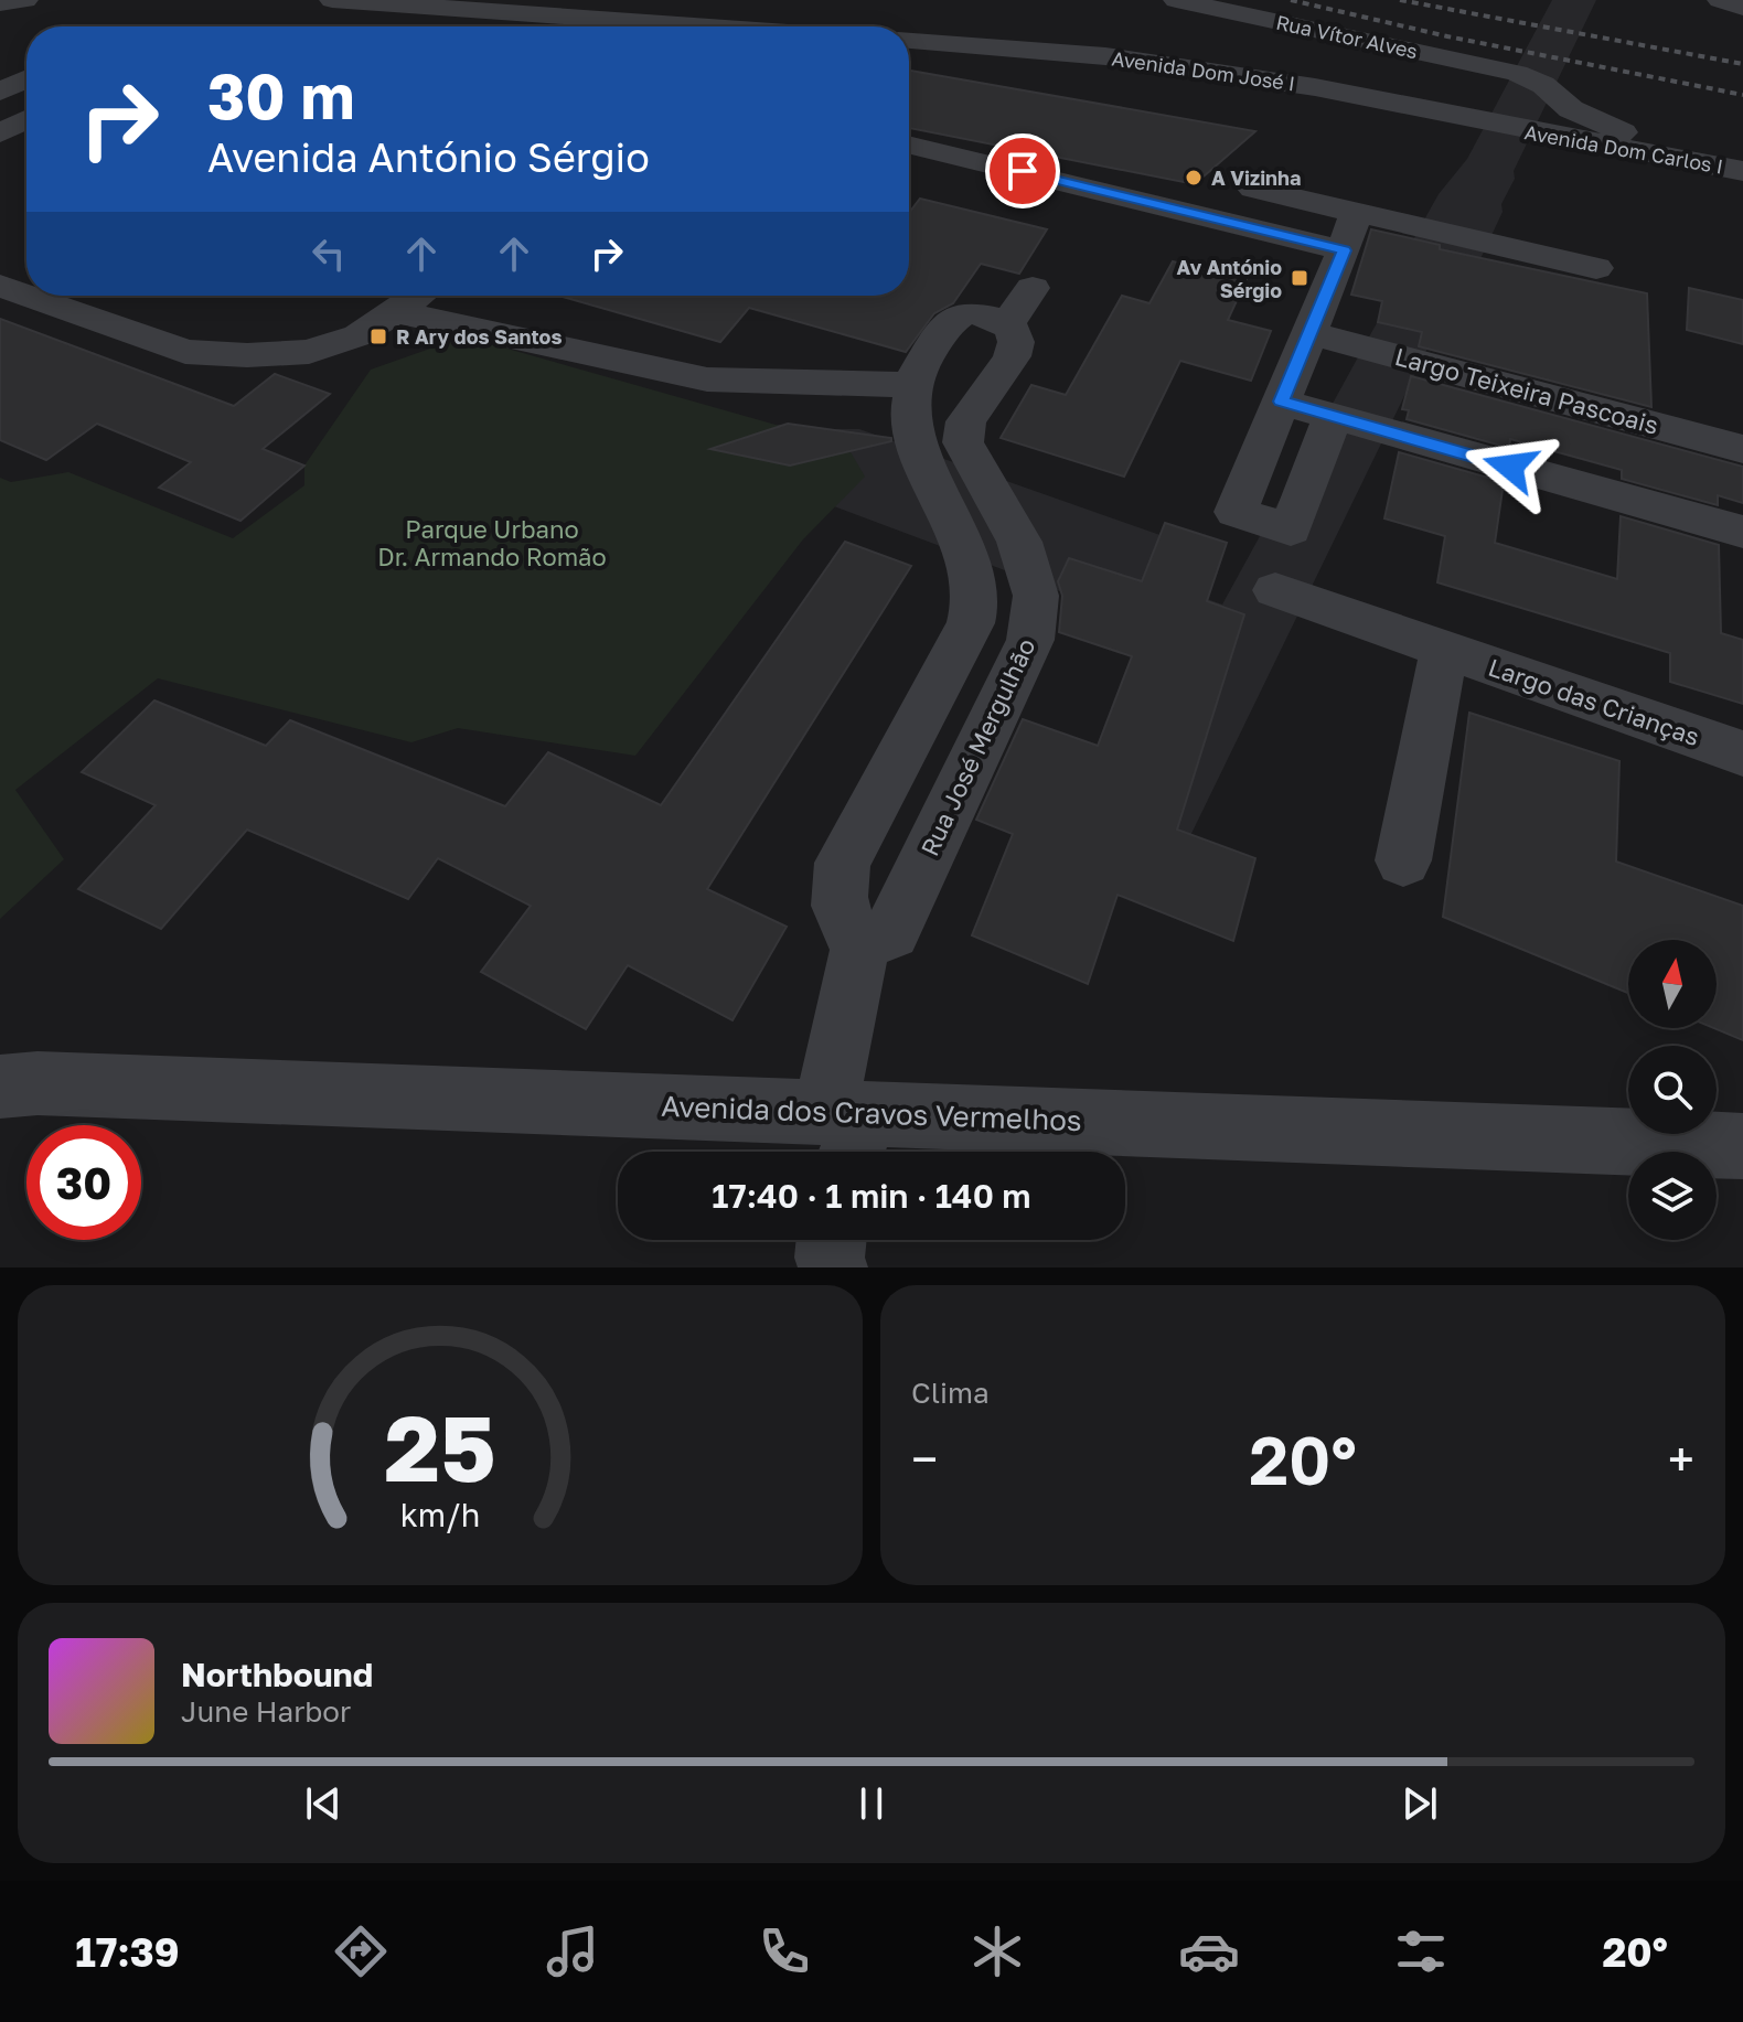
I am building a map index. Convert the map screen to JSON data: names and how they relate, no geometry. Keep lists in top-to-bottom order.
{
  "streets": {
    "street": [
      "Rua Vítor Alves",
      "Avenida Dom José I",
      "Avenida Dom Carlos I",
      "Largo Teixeira Pascoais",
      "Largo das Crianças",
      "Rua José Mergulhão",
      "Avenida dos Cravos Vermelhos"
    ]
  },
  "crossings": [
    ["Rua Vítor Alves", "Avenida Dom José I"],
    ["Rua Vítor Alves", "Avenida Dom Carlos I"],
    ["Avenida Dom José I", "Avenida Dom Carlos I"]
  ],
  "parks": ["Parque Urbano Dr. Armando Romão"],
  "places": {
    "other": ["A Vizinha"],
    "transit": ["Av António Sérgio", "R Ary dos Santos"]
  },
  "north": "top",
  "page": {
    "turn": ["30 m", "Avenida António Sérgio"],
    "limit": "30",
    "trip": "17:40 · 1 min · 140 m",
    "tile": "Clima",
    "heat": ["−", "20°", "+"],
    "song": ["Northbound", "June Harbor"],
    "tabs": ["17:39", "20°"],
    "gauge": ["25", "km/h"]
  }
}
